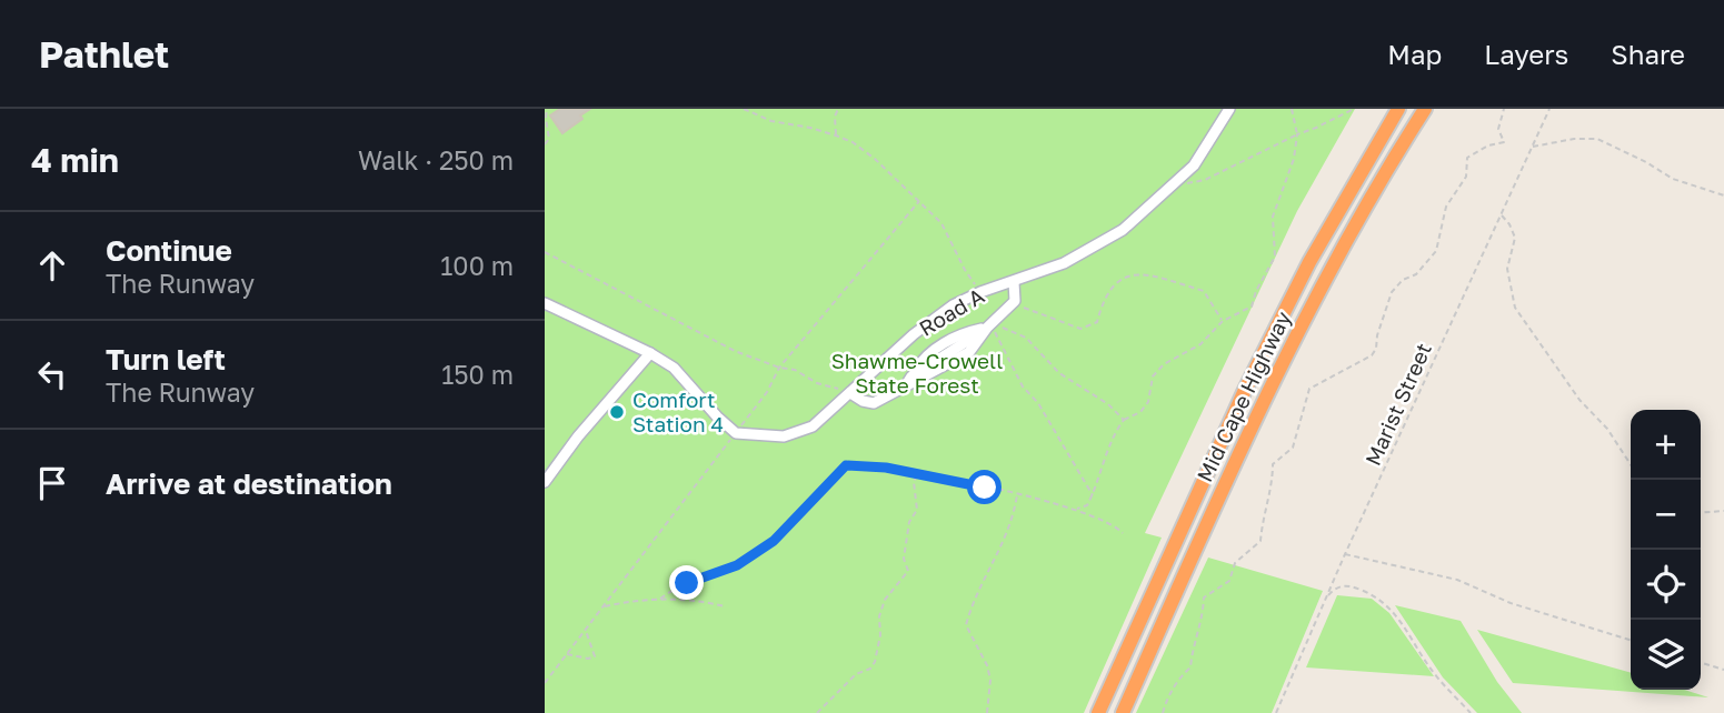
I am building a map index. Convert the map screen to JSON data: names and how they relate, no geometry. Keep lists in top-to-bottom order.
{
  "streets": {
    "highway": ["Mid Cape Highway"],
    "lane": ["Road A"],
    "path": ["Marist Street"]
  },
  "parks": ["Shawme-Crowell State Forest"],
  "places": ["Comfort Station 4"],
  "page": {
    "header": "Pathlet",
    "nav": ["Map", "Layers", "Share"],
    "heading": ["4 min", "Walk · 250 m"],
    "list": [
      ["Continue", "The Runway", "100 m"],
      ["Turn left", "The Runway", "150 m"],
      "Arrive at destination"
    ],
    "map_buttons": ["+", "−"]
  }
}
